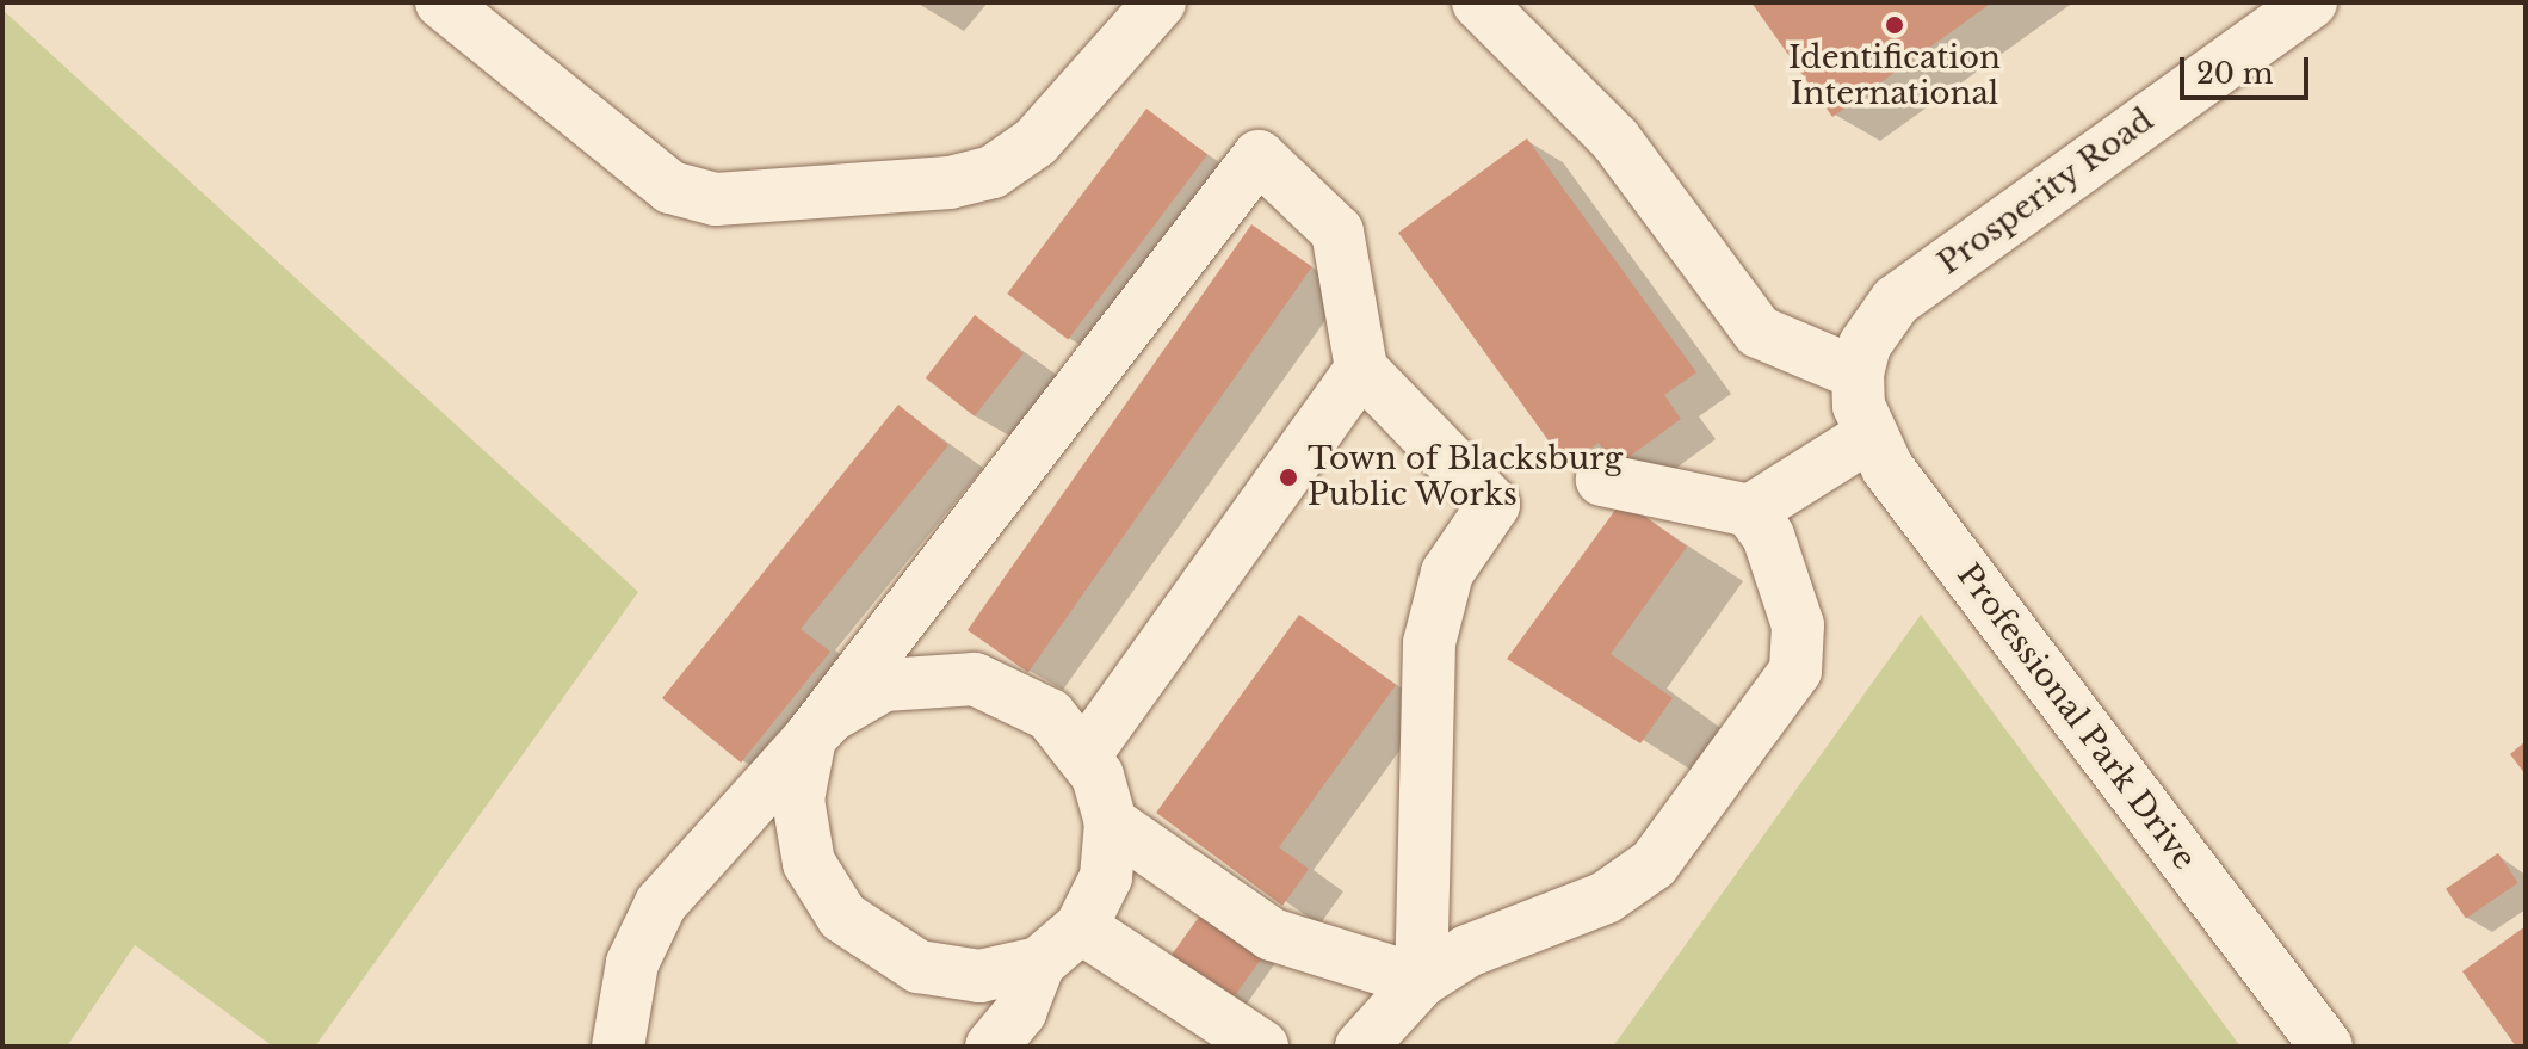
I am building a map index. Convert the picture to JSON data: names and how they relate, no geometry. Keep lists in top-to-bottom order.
{
  "streets": {
    "street": ["Prosperity Road", "Professional Park Drive"]
  },
  "crossings": [
    ["Prosperity Road", "Professional Park Drive"]
  ],
  "places": ["Identification International", "Town of Blacksburg Public Works"],
  "scale_bar": "20 m"
}
